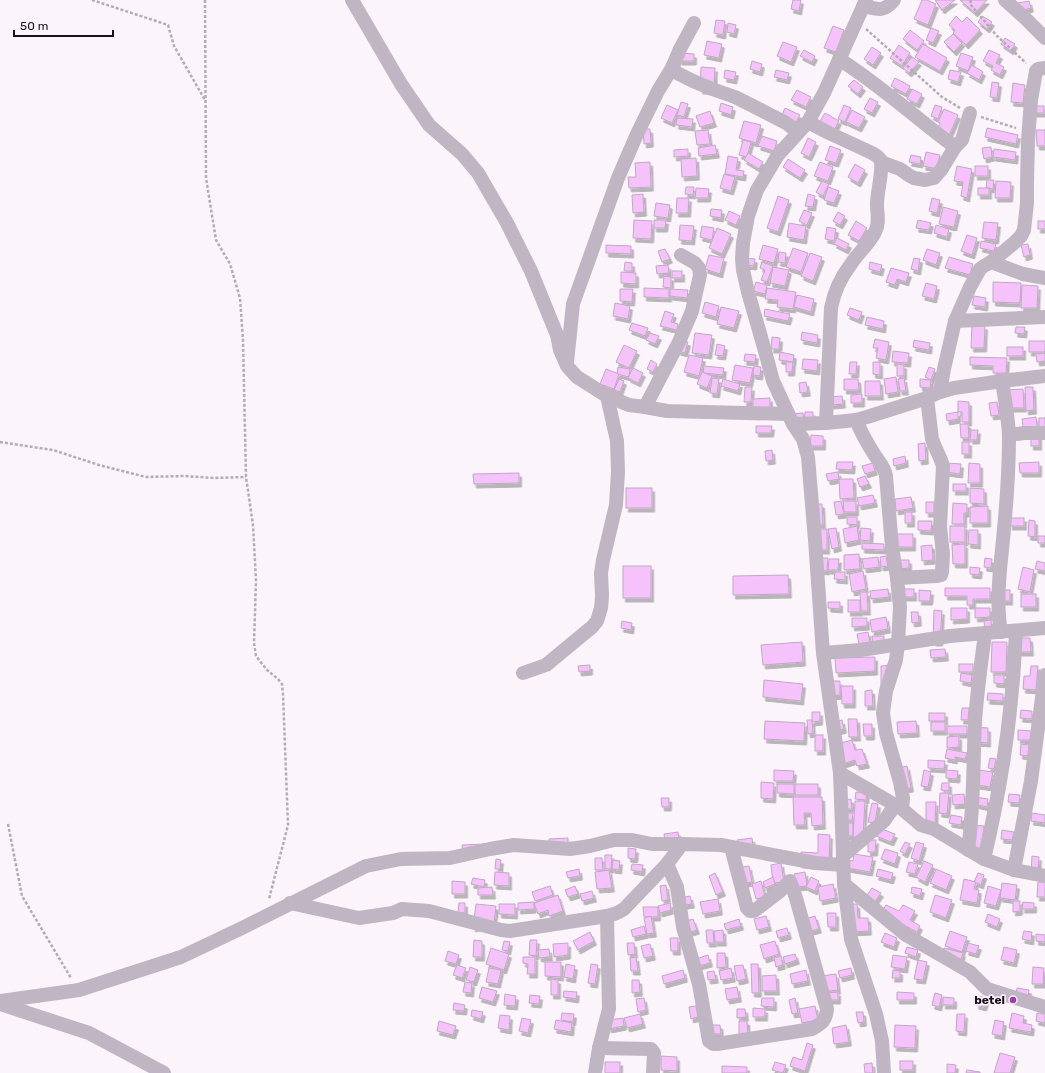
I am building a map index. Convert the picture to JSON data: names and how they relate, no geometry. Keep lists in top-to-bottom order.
{
  "places": ["betel"],
  "scale_bar": "50 m"
}
